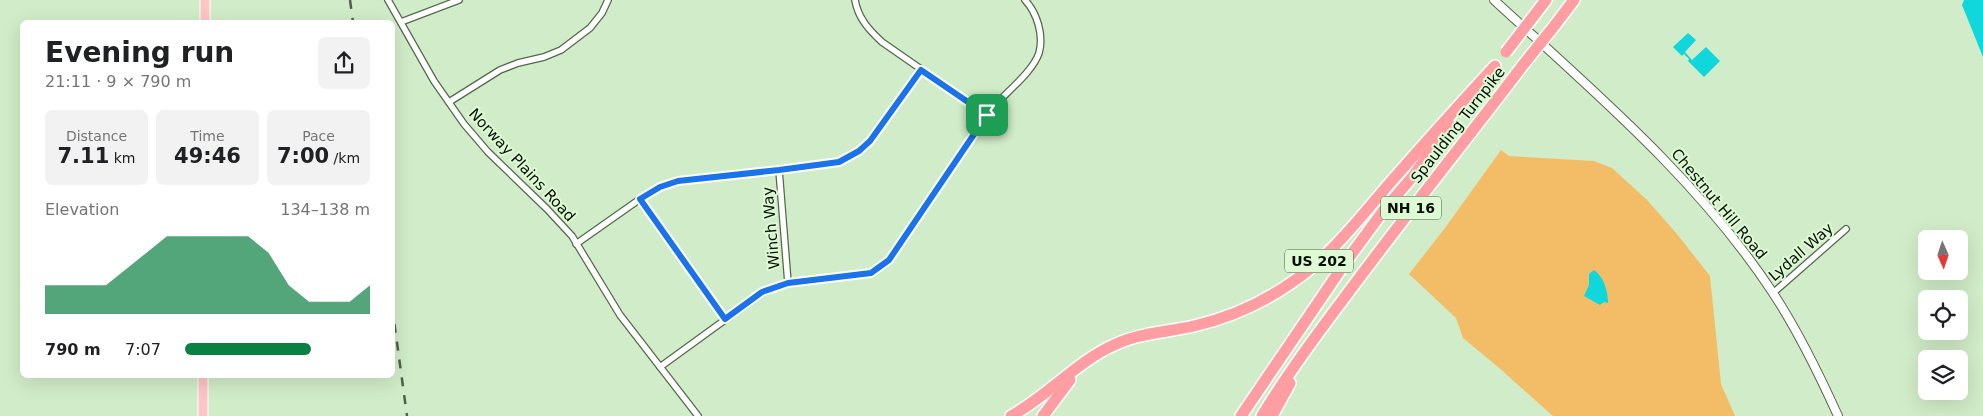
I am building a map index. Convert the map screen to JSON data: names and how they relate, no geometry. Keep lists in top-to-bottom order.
{
  "streets": {
    "highway": ["Spaulding Turnpike", "NH 16", "US 202"],
    "street": [
      "Norway Plains Road",
      "Chestnut Hill Road",
      "Winch Way",
      "Lydall Way"
    ]
  },
  "crossings": [
    ["Spaulding Turnpike", "US 202"],
    ["Chestnut Hill Road", "Lydall Way"]
  ],
  "north": "bottom",
  "page": {
    "heading": ["Evening run", "21:11 · 9 × 790 m"],
    "stats": [
      ["Distance", "7.11 km"],
      ["Time", "49:46"],
      ["Pace", "7:00 /km"]
    ],
    "chart": ["Elevation", "134–138 m"],
    "list": [
      {
        "name": "790 m",
        "note": "7:07"
      }
    ]
  }
}
